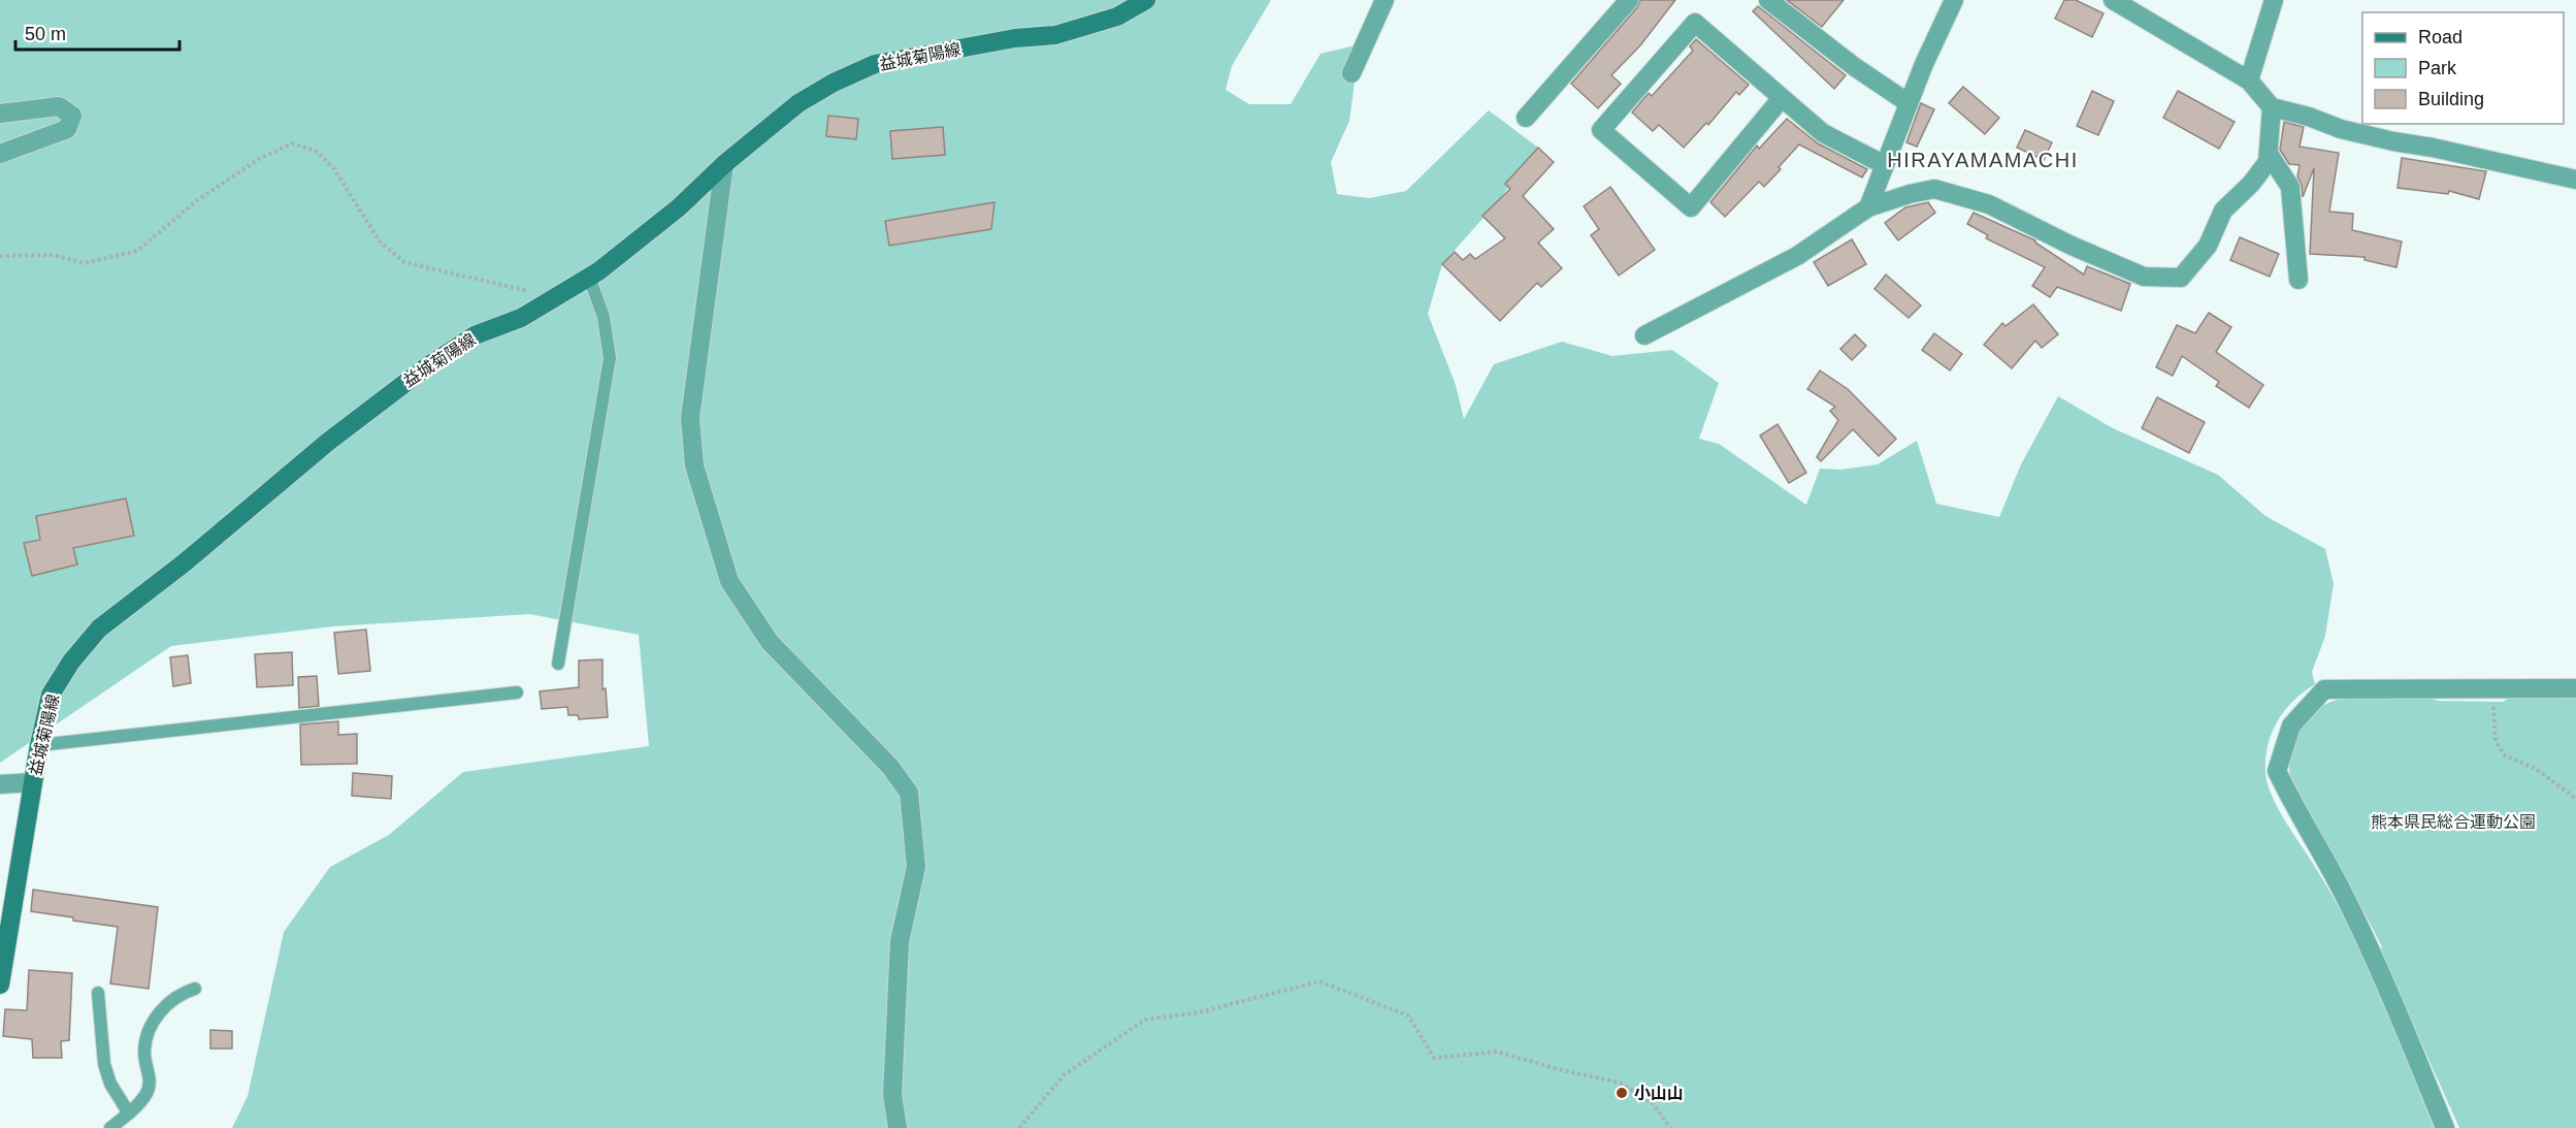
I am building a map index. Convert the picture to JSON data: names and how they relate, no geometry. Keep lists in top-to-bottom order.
{
  "streets": {
    "main road": ["益城菊陽線"]
  },
  "districts": ["HIRAYAMAMACHI"],
  "parks": ["熊本県民総合運動公園"],
  "places": ["小山山"],
  "legend": ["Road", "Park", "Building"],
  "scale_bar": "50 m"
}
